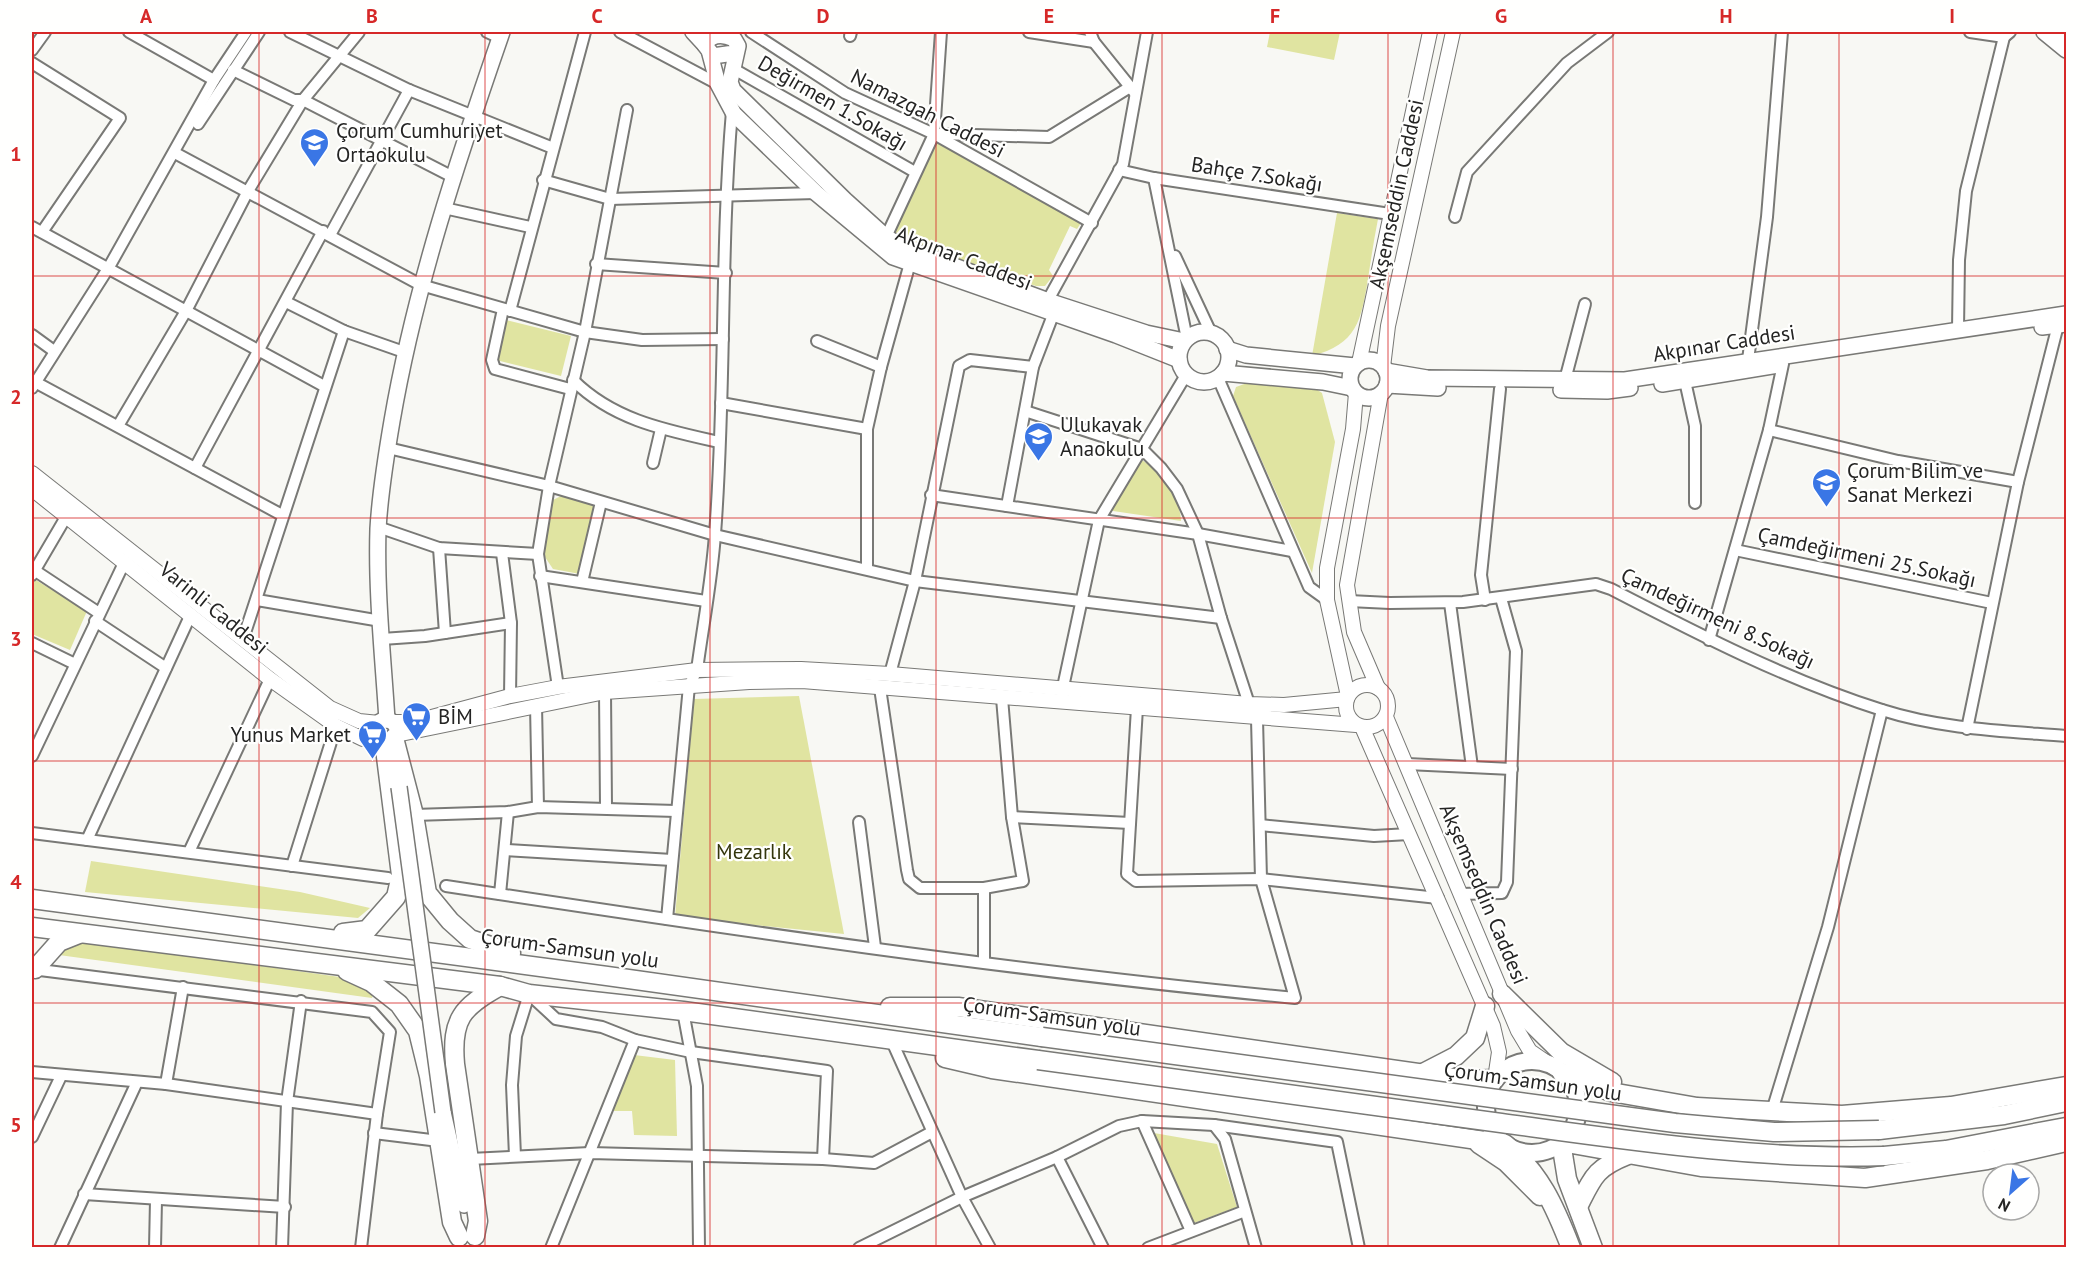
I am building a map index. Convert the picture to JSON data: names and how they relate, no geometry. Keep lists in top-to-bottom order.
{
  "streets": {
    "highway": ["Çorum-Samsun yolu"],
    "main road": ["Akpınar Caddesi"],
    "street": [
      "Değirmen 1.Sokağı",
      "Namazgah Caddesi",
      "Bahçe 7.Sokağı",
      "Akşemseddin Caddesi",
      "Çamdeğirmeni 25.Sokağı",
      "Varinli Caddesi",
      "Çamdeğirmeni 8.Sokağı"
    ]
  },
  "crossings": [
    ["Değirmen 1.Sokağı", "Akpınar Caddesi"],
    ["Bahçe 7.Sokağı", "Akşemseddin Caddesi"],
    ["Akşemseddin Caddesi", "Akpınar Caddesi"],
    ["Akşemseddin Caddesi", "Çamdeğirmeni 8.Sokağı"]
  ],
  "parks": ["Mezarlık"],
  "places": {
    "school or university": ["Çorum Cumhuriyet Ortaokulu", "Ulukavak Anaokulu", "Çorum Bilim ve Sanat Merkezi"],
    "supermarket": ["BİM", "Yunus Market"]
  },
  "north": "bottom left",
  "grid": {
    "columns": [
      "A",
      "B",
      "C",
      "D",
      "E",
      "F",
      "G",
      "H",
      "I"
    ],
    "rows": [
      "1",
      "2",
      "3",
      "4",
      "5"
    ]
  }
}
